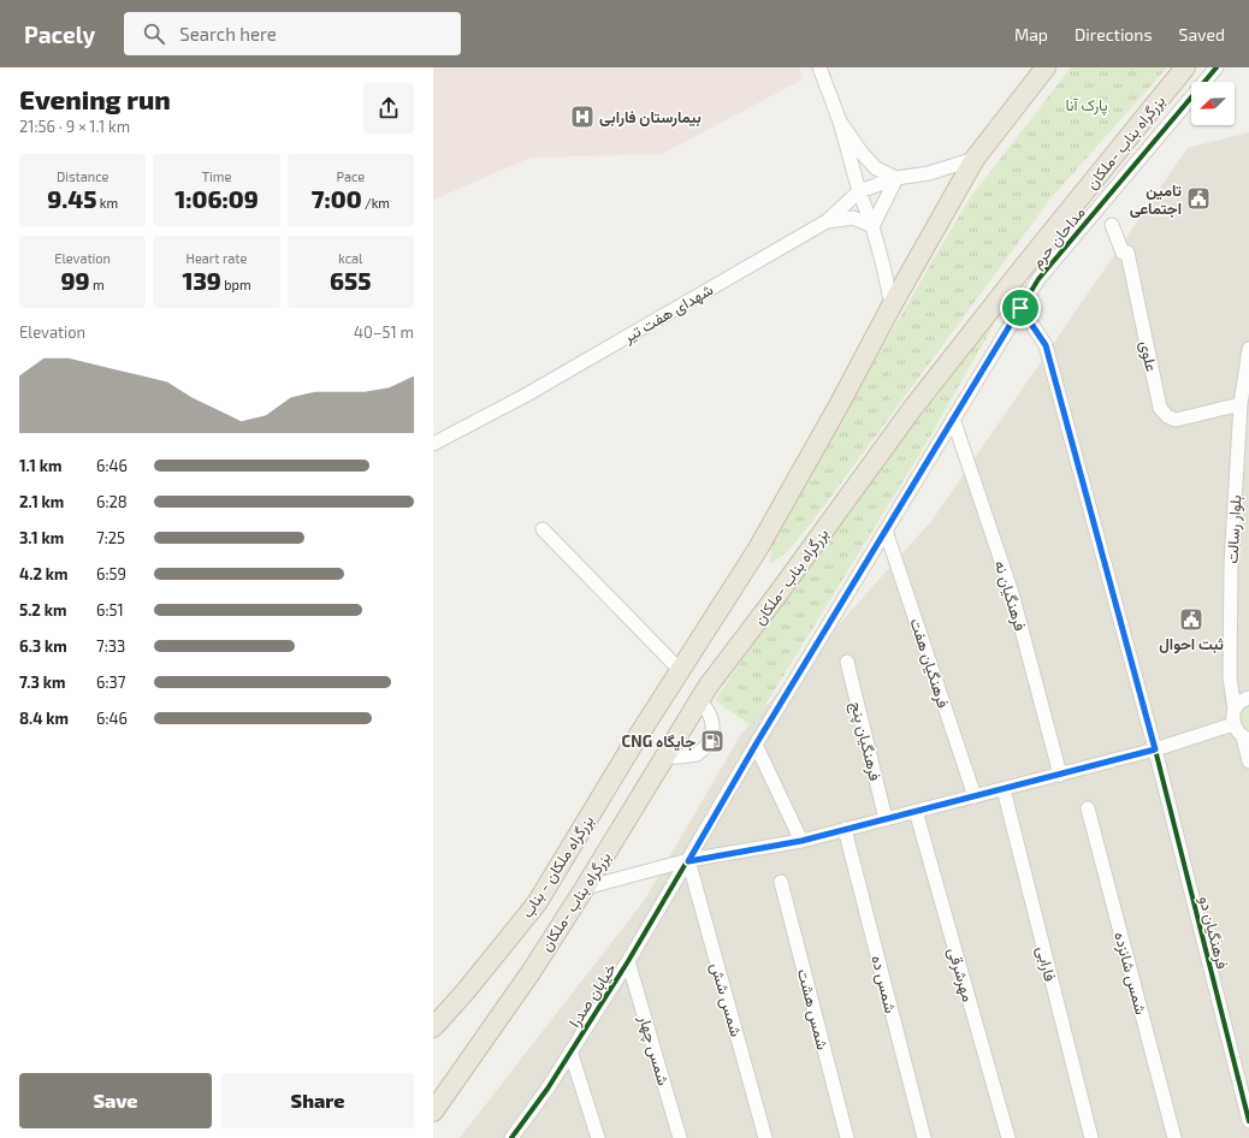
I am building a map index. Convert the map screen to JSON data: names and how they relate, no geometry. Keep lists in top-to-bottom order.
{
  "streets": {
    "highway": ["بزرگراه بناب -ملکان", "بزرگراه ملکان - بناب"],
    "street": [
      "مداحان حرم",
      "شهدای هفت تیر",
      "علوی",
      "بلوار رسالت",
      "فرهنگیان نه",
      "فرهنگیان هفت",
      "فرهنگیان پنج",
      "فرهنگیان دو",
      "فارابی",
      "شمس شانزده",
      "مهرشرقی",
      "شمس ده",
      "خیابان صدرا",
      "شمس شش",
      "شمس هشت",
      "شمس چهار"
    ]
  },
  "crossings": [
    ["مداحان حرم", "فرهنگیان نه"],
    ["مداحان حرم", "فرهنگیان هفت"],
    ["مداحان حرم", "فرهنگیان دو"],
    ["مداحان حرم", "خیابان صدرا"],
    ["مداحان حرم", "شمس شش"],
    ["علوی", "بلوار رسالت"],
    ["خیابان صدرا", "شمس شش"],
    ["خیابان صدرا", "شمس چهار"]
  ],
  "parks": ["پارک آنا"],
  "places": {
    "hospital": ["بیمارستان فارابی"],
    "public building": ["تامین اجتماعی", "ثبت احوال"],
    "fuel station": ["CNG جایگاه"]
  },
  "north": "bottom left",
  "page": {
    "header": "Pacely",
    "search": "Search here",
    "nav": ["Map", "Directions", "Saved"],
    "heading": ["Evening run", "21:56 · 9 × 1.1 km"],
    "stats": [
      ["Distance", "9.45 km"],
      ["Time", "1:06:09"],
      ["Pace", "7:00 /km"],
      ["Elevation", "99 m"],
      ["Heart rate", "139 bpm"],
      ["kcal", "655"]
    ],
    "chart": ["Elevation", "40–51 m"],
    "list": [
      {
        "name": "1.1 km",
        "note": "6:46"
      },
      {
        "name": "2.1 km",
        "note": "6:28"
      },
      {
        "name": "3.1 km",
        "note": "7:25"
      },
      {
        "name": "4.2 km",
        "note": "6:59"
      },
      {
        "name": "5.2 km",
        "note": "6:51"
      },
      {
        "name": "6.3 km",
        "note": "7:33"
      },
      {
        "name": "7.3 km",
        "note": "6:37"
      },
      {
        "name": "8.4 km",
        "note": "6:46"
      }
    ],
    "buttons": ["Save", "Share"]
  }
}
